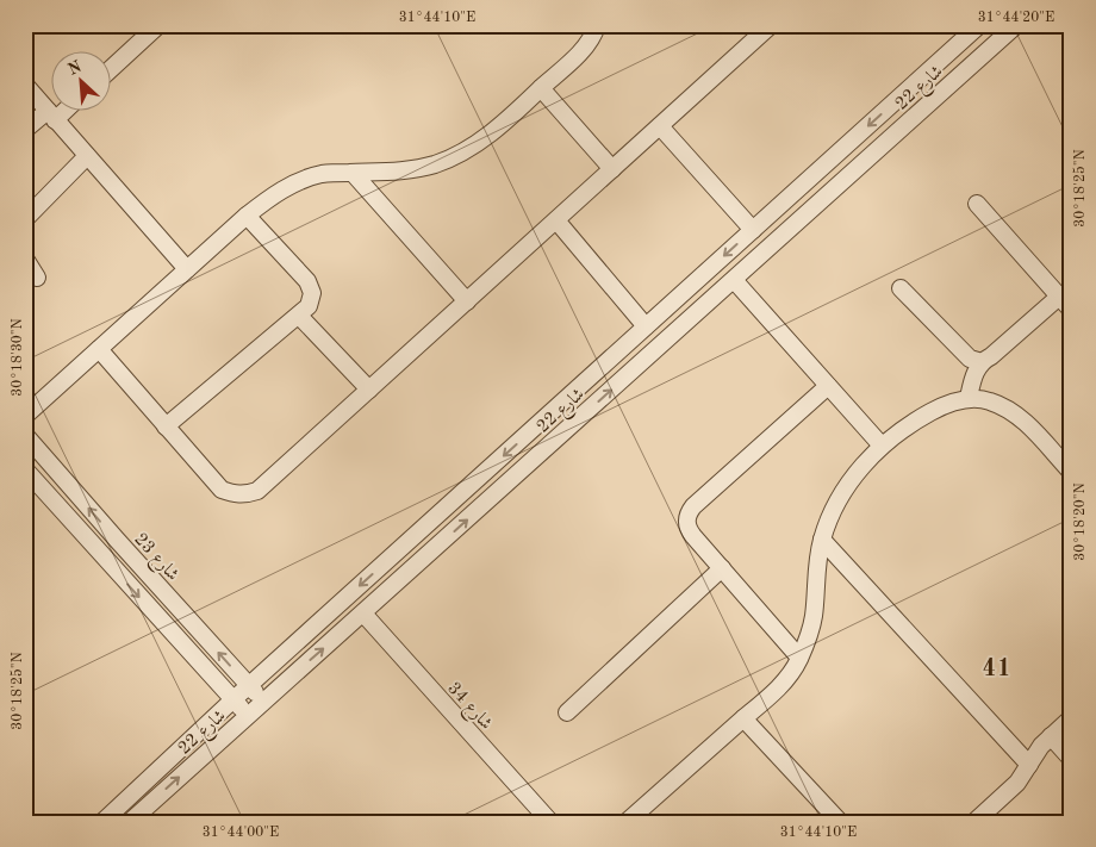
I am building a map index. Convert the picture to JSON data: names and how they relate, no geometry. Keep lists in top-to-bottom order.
{
  "streets": {
    "street": ["شارع 22", "شارع 23", "شارع 34"]
  },
  "crossings": [
    ["شارع 22", "شارع 23"],
    ["شارع 22", "شارع 34"]
  ],
  "districts": ["41"],
  "north": "top left",
  "coordinates": [
    "31°44'10\"E",
    "31°44'20\"E",
    "30°18'25\"N",
    "30°18'30\"N",
    "30°18'20\"N",
    "31°44'00\"E"
  ]
}
